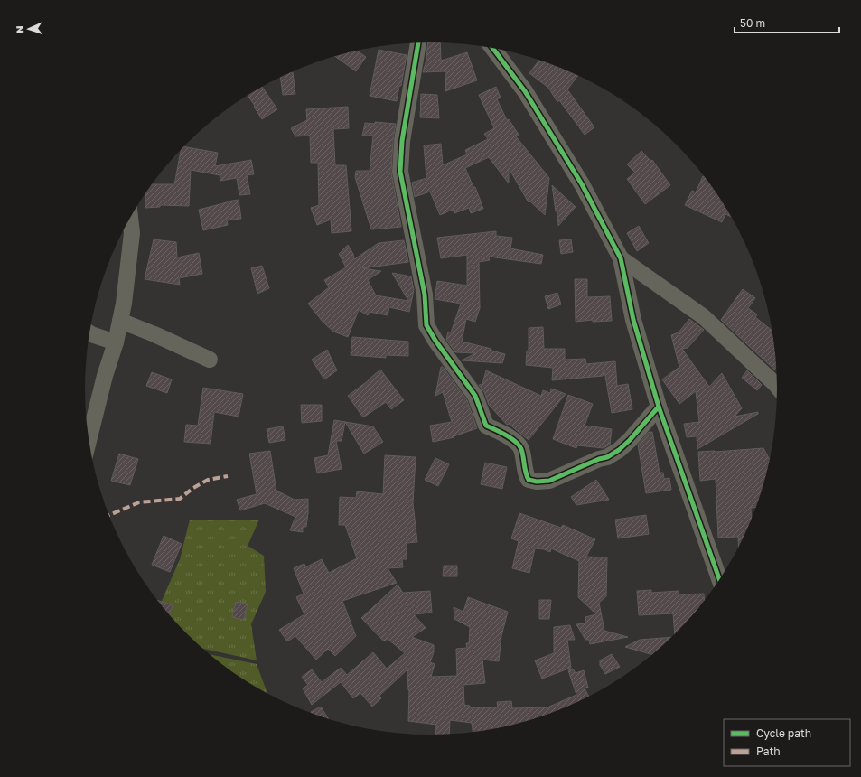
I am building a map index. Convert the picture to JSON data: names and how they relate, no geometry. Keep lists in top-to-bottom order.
{
  "legend": ["Cycle path", "Path"],
  "scale_bar": "50 m",
  "north": "left"
}
